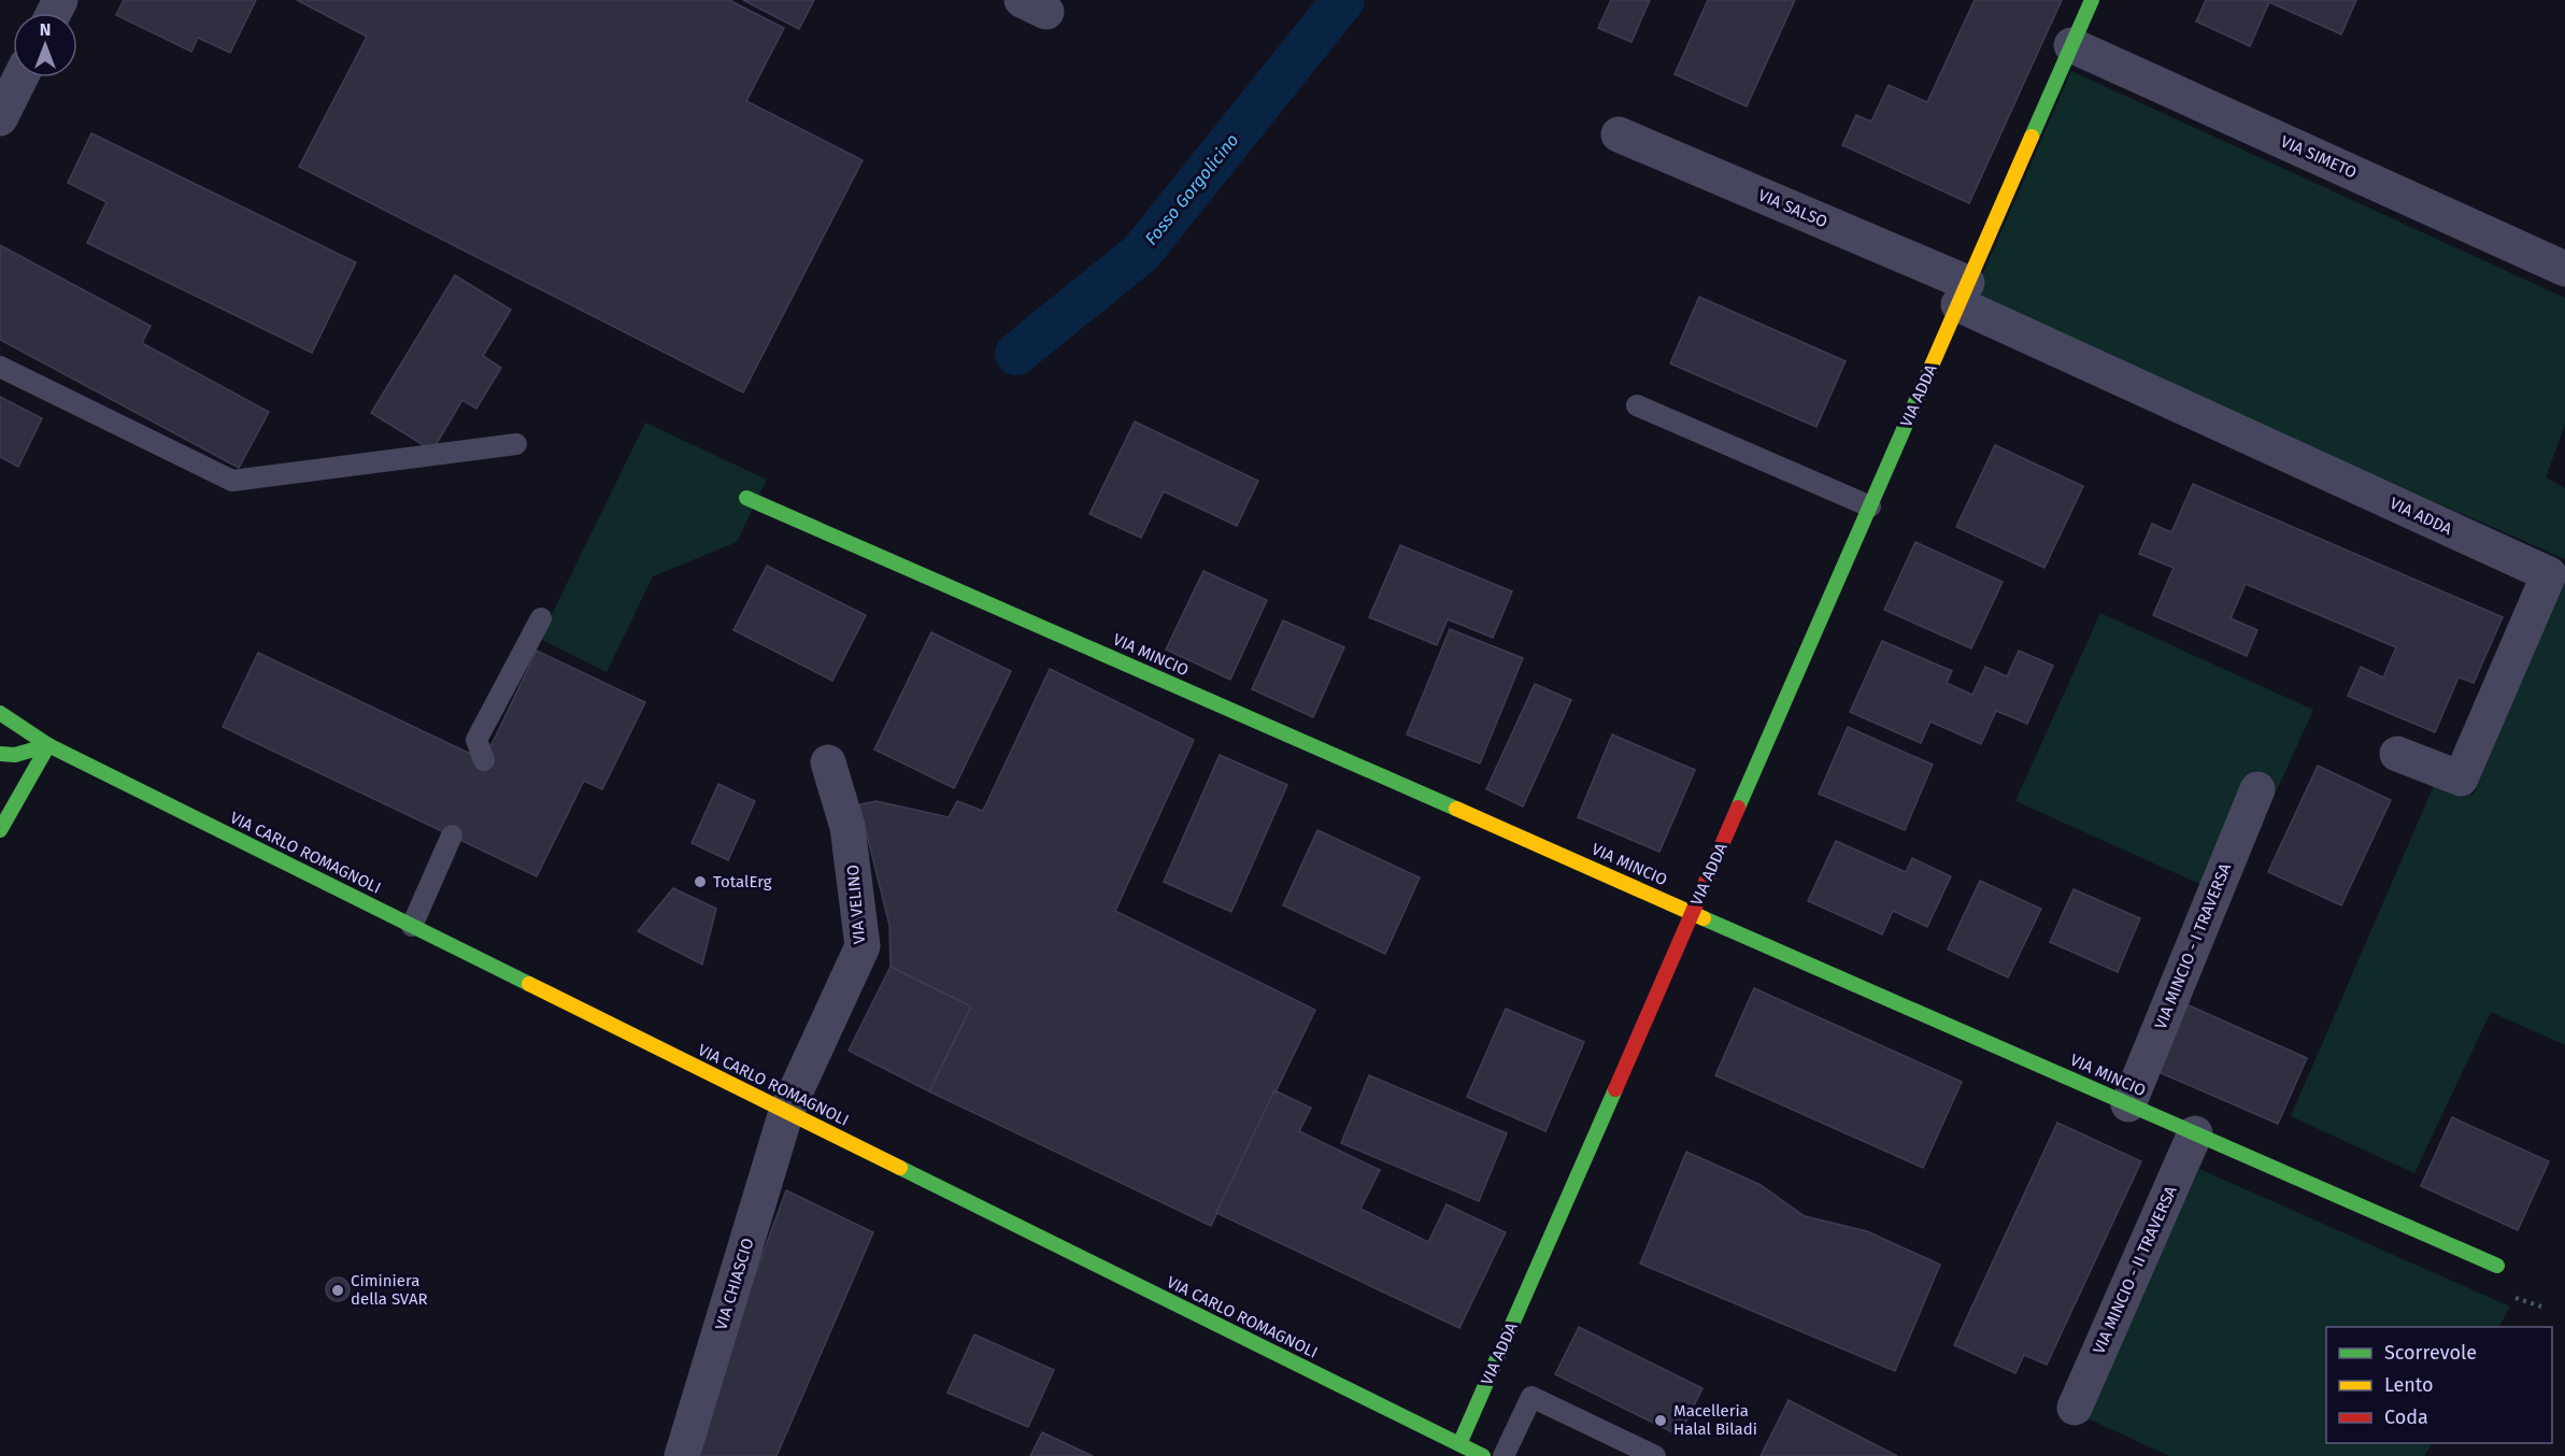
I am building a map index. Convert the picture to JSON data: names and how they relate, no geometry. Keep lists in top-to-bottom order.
{
  "streets": {
    "street": [
      "VIA SIMETO",
      "VIA SALSO",
      "VIA ADDA",
      "VIA MINCIO",
      "VIA CARLO ROMAGNOLI",
      "VIA VELINO",
      "VIA MINCIO - I TRAVERSA",
      "VIA MINCIO - II TRAVERSA",
      "VIA CHIASCIO"
    ]
  },
  "crossings": [
    ["VIA SIMETO", "VIA ADDA"],
    ["VIA SALSO", "VIA ADDA"],
    ["VIA ADDA", "VIA MINCIO"],
    ["VIA ADDA", "VIA CARLO ROMAGNOLI"],
    ["VIA MINCIO", "VIA MINCIO - I TRAVERSA"],
    ["VIA MINCIO", "VIA MINCIO - II TRAVERSA"],
    ["VIA CARLO ROMAGNOLI", "VIA VELINO"],
    ["VIA CARLO ROMAGNOLI", "VIA CHIASCIO"],
    ["VIA VELINO", "VIA CHIASCIO"]
  ],
  "water": ["Fosso Gorgolicino"],
  "places": ["TotalErg", "Ciminiera della SVAR", "Macelleria Halal Biladi"],
  "legend": ["Scorrevole", "Lento", "Coda"],
  "north": "top"
}
